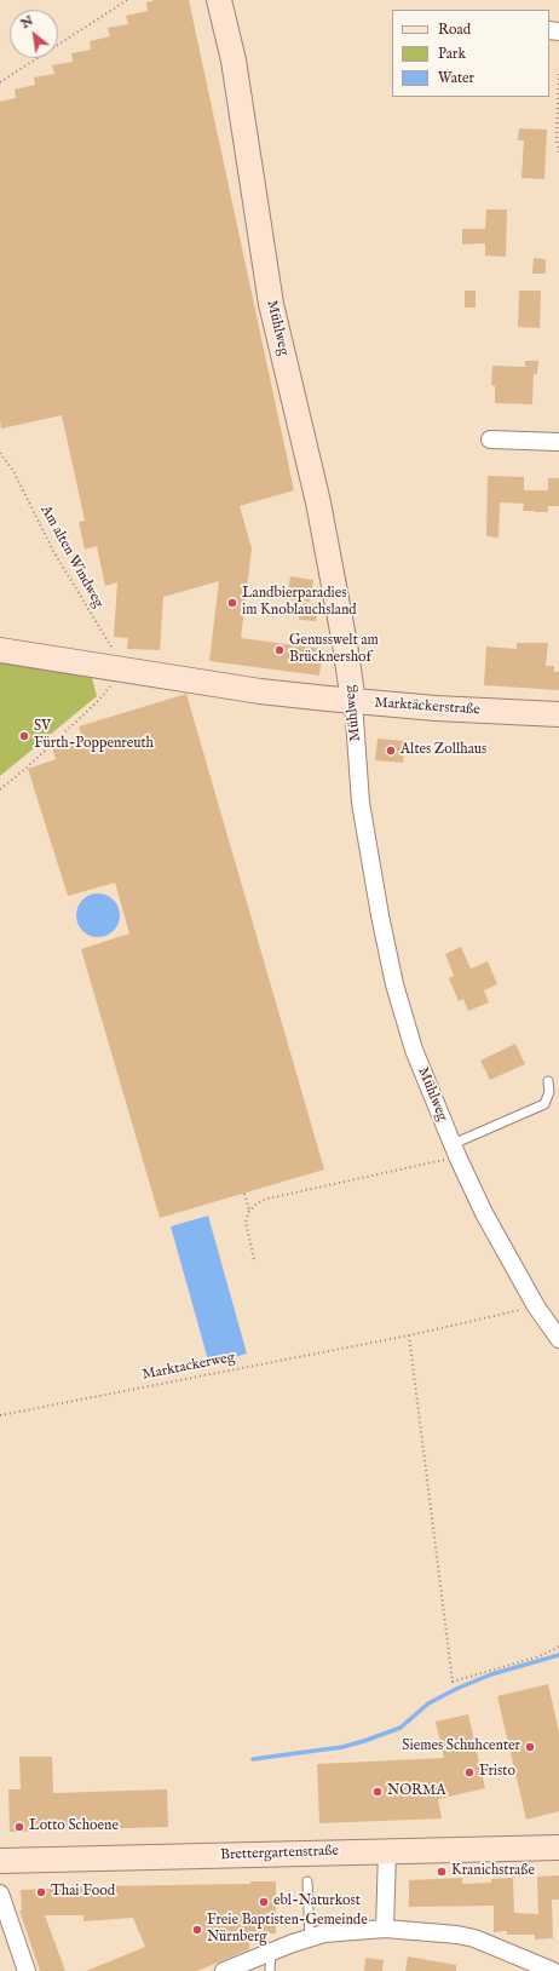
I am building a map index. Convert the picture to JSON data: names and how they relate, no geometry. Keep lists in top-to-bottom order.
{
  "streets": {
    "street": ["Mühlweg", "Marktäckerstraße", "Brettergartenstraße"],
    "path": ["Am alten Windweg", "Marktackerweg"]
  },
  "crossings": [
    ["Mühlweg", "Marktäckerstraße"],
    ["Mühlweg", "Marktackerweg"],
    ["Am alten Windweg", "Marktäckerstraße"]
  ],
  "places": [
    "Landbierparadies im Knoblauchsland",
    "Genusswelt am Brücknershof",
    "SV Fürth-Poppenreuth",
    "Altes Zollhaus",
    "Siemes Schuhcenter",
    "Fristo",
    "NORMA",
    "Lotto Schoene",
    "Kranichstraße",
    "Thai Food",
    "ebl-Naturkost",
    "Freie Baptisten-Gemeinde Nürnberg"
  ],
  "legend": ["Road", "Park", "Water"],
  "north": "top left"
}
